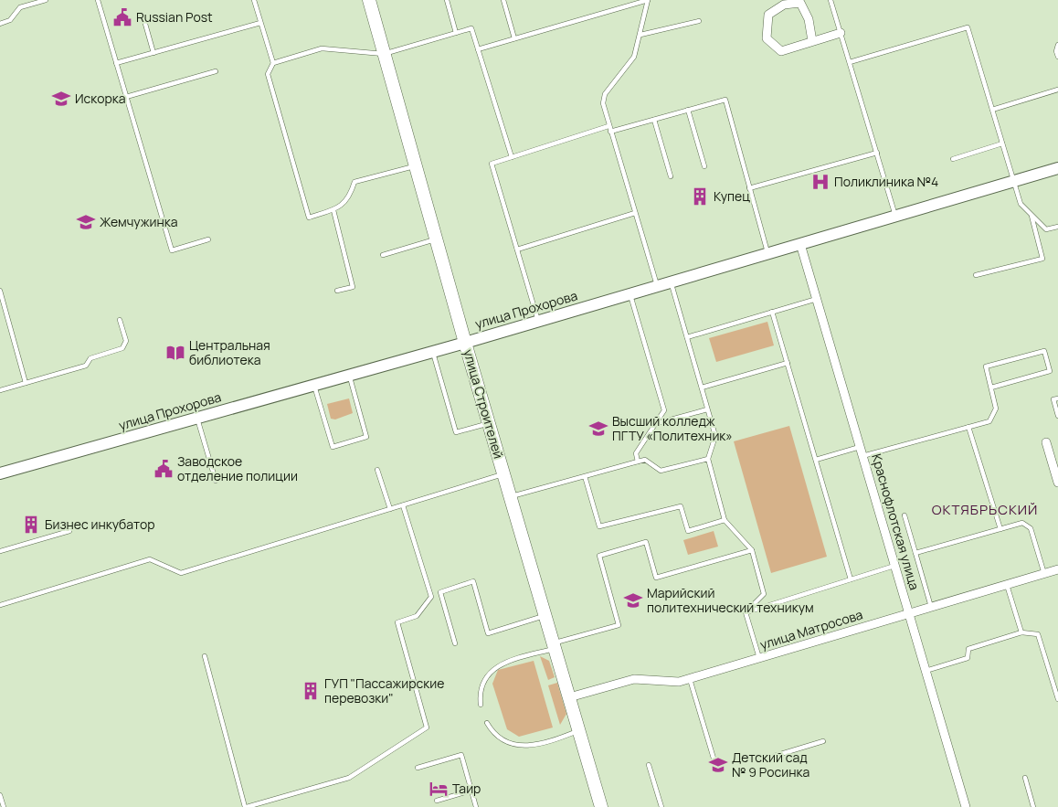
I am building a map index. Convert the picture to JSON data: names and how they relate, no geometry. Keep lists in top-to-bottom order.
{
  "streets": {
    "main road": ["улица Строителей"],
    "street": ["улица Прохорова", "Краснофлотская улица", "улица Матросова"]
  },
  "crossings": [
    ["улица Прохорова", "улица Строителей"],
    ["улица Прохорова", "Краснофлотская улица"],
    ["улица Строителей", "улица Матросова"],
    ["Краснофлотская улица", "улица Матросова"]
  ],
  "districts": ["ОКТЯБРЬСКИЙ"],
  "places": {
    "public building": ["Russian Post", "Заводское отделение полиции"],
    "school or university": [
      "Искорка",
      "Жемчужинка",
      "Высший колледж ПГТУ «Политехник»",
      "Марийский политехнический техникум",
      "Детский сад № 9 Росинка"
    ],
    "hospital": ["Поликлиника №4"],
    "building": ["Купец", "Бизнес инкубатор", "ГУП \"Пассажирские перевозки\""],
    "library": ["Центральная библиотека"],
    "hotel": ["Таир"]
  }
}
